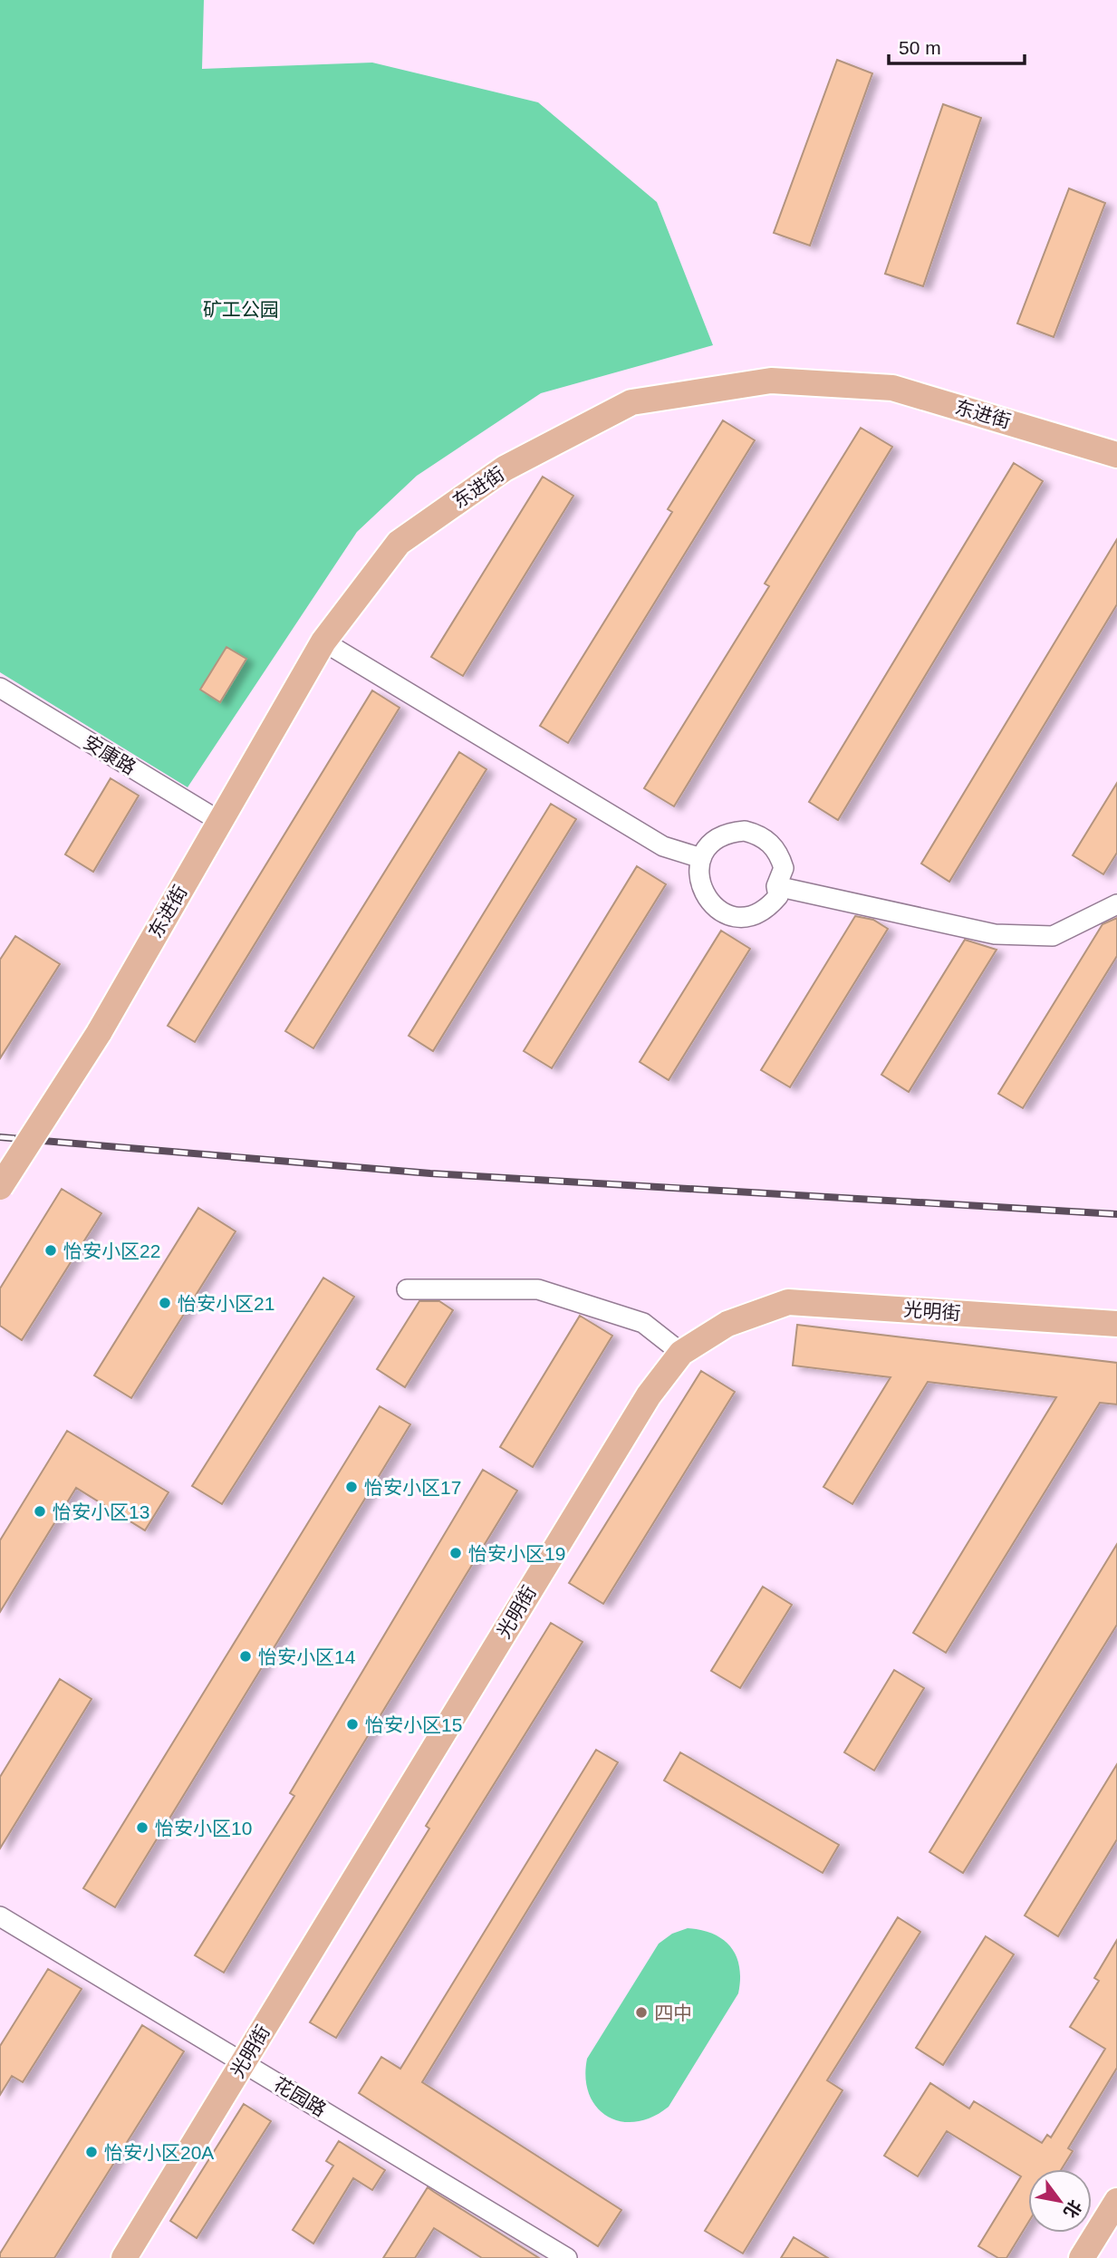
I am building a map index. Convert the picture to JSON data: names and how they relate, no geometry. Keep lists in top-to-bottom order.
{
  "streets": {
    "main road": ["东进街", "光明街"],
    "street": ["安康路", "花园路"]
  },
  "crossings": [
    ["东进街", "安康路"],
    ["光明街", "花园路"]
  ],
  "parks": ["矿工公园"],
  "places": [
    "怡安小区22",
    "怡安小区21",
    "怡安小区17",
    "怡安小区13",
    "怡安小区19",
    "怡安小区14",
    "怡安小区15",
    "怡安小区10",
    "四中",
    "怡安小区20A"
  ],
  "scale_bar": "50 m",
  "north": "bottom right"
}
